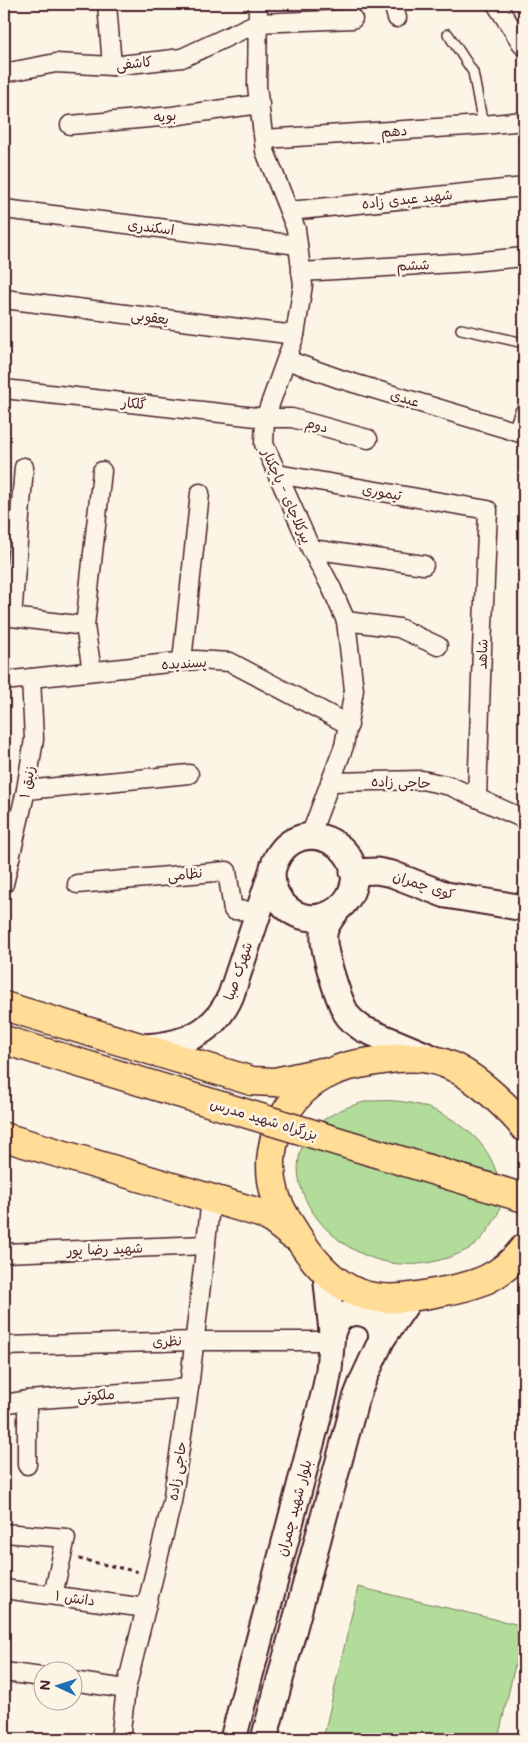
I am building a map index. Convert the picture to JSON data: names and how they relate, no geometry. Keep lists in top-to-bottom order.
{
  "streets": {
    "highway": ["بزرگراه شهید مدرس"],
    "main road": ["کوی چمران", "شهرک صبا", "بلوار شهید چمران"],
    "street": [
      "کاشفی",
      "بویه",
      "دهم",
      "شهید عبدی زاده",
      "اسکندری",
      "ششم",
      "یعقوبی",
      "عبدی",
      "گلکار",
      "دوم",
      "تیموری",
      "پیرکلاچای - پاچکنار",
      "شاهد",
      "پسندیده",
      "زنبق ۱",
      "حاجی زاده",
      "نظامی",
      "شهید رضا پور",
      "نظری",
      "ملکوتی",
      "دانش ۱"
    ]
  },
  "crossings": [
    ["کاشفی", "پیرکلاچای - پاچکنار"],
    ["بویه", "پیرکلاچای - پاچکنار"],
    ["دهم", "پیرکلاچای - پاچکنار"],
    ["شهید عبدی زاده", "پیرکلاچای - پاچکنار"],
    ["اسکندری", "پیرکلاچای - پاچکنار"],
    ["ششم", "پیرکلاچای - پاچکنار"],
    ["یعقوبی", "پیرکلاچای - پاچکنار"],
    ["عبدی", "پیرکلاچای - پاچکنار"],
    ["گلکار", "دوم"],
    ["گلکار", "پیرکلاچای - پاچکنار"],
    ["دوم", "پیرکلاچای - پاچکنار"],
    ["تیموری", "پیرکلاچای - پاچکنار"],
    ["تیموری", "شاهد"],
    ["پیرکلاچای - پاچکنار", "پسندیده"],
    ["پیرکلاچای - پاچکنار", "حاجی زاده"],
    ["پیرکلاچای - پاچکنار", "کوی چمران"],
    ["پیرکلاچای - پاچکنار", "شهرک صبا"],
    ["شاهد", "حاجی زاده"],
    ["پسندیده", "زنبق ۱"],
    ["حاجی زاده", "شهید رضا پور"],
    ["حاجی زاده", "نظری"],
    ["حاجی زاده", "ملکوتی"],
    ["حاجی زاده", "دانش ۱"],
    ["نظامی", "شهرک صبا"],
    ["کوی چمران", "شهرک صبا"],
    ["نظری", "بلوار شهید چمران"]
  ],
  "north": "left"
}
